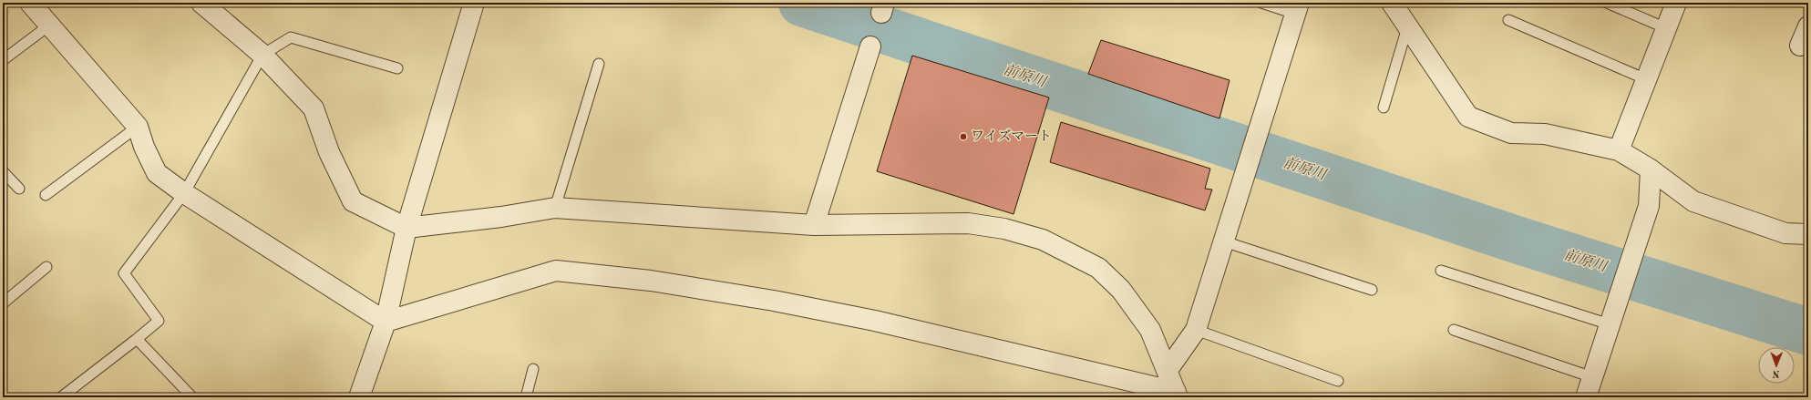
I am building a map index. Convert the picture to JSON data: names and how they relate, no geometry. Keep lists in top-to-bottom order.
{
  "water": ["前原川"],
  "places": ["ワイズマート"],
  "north": "bottom"
}
